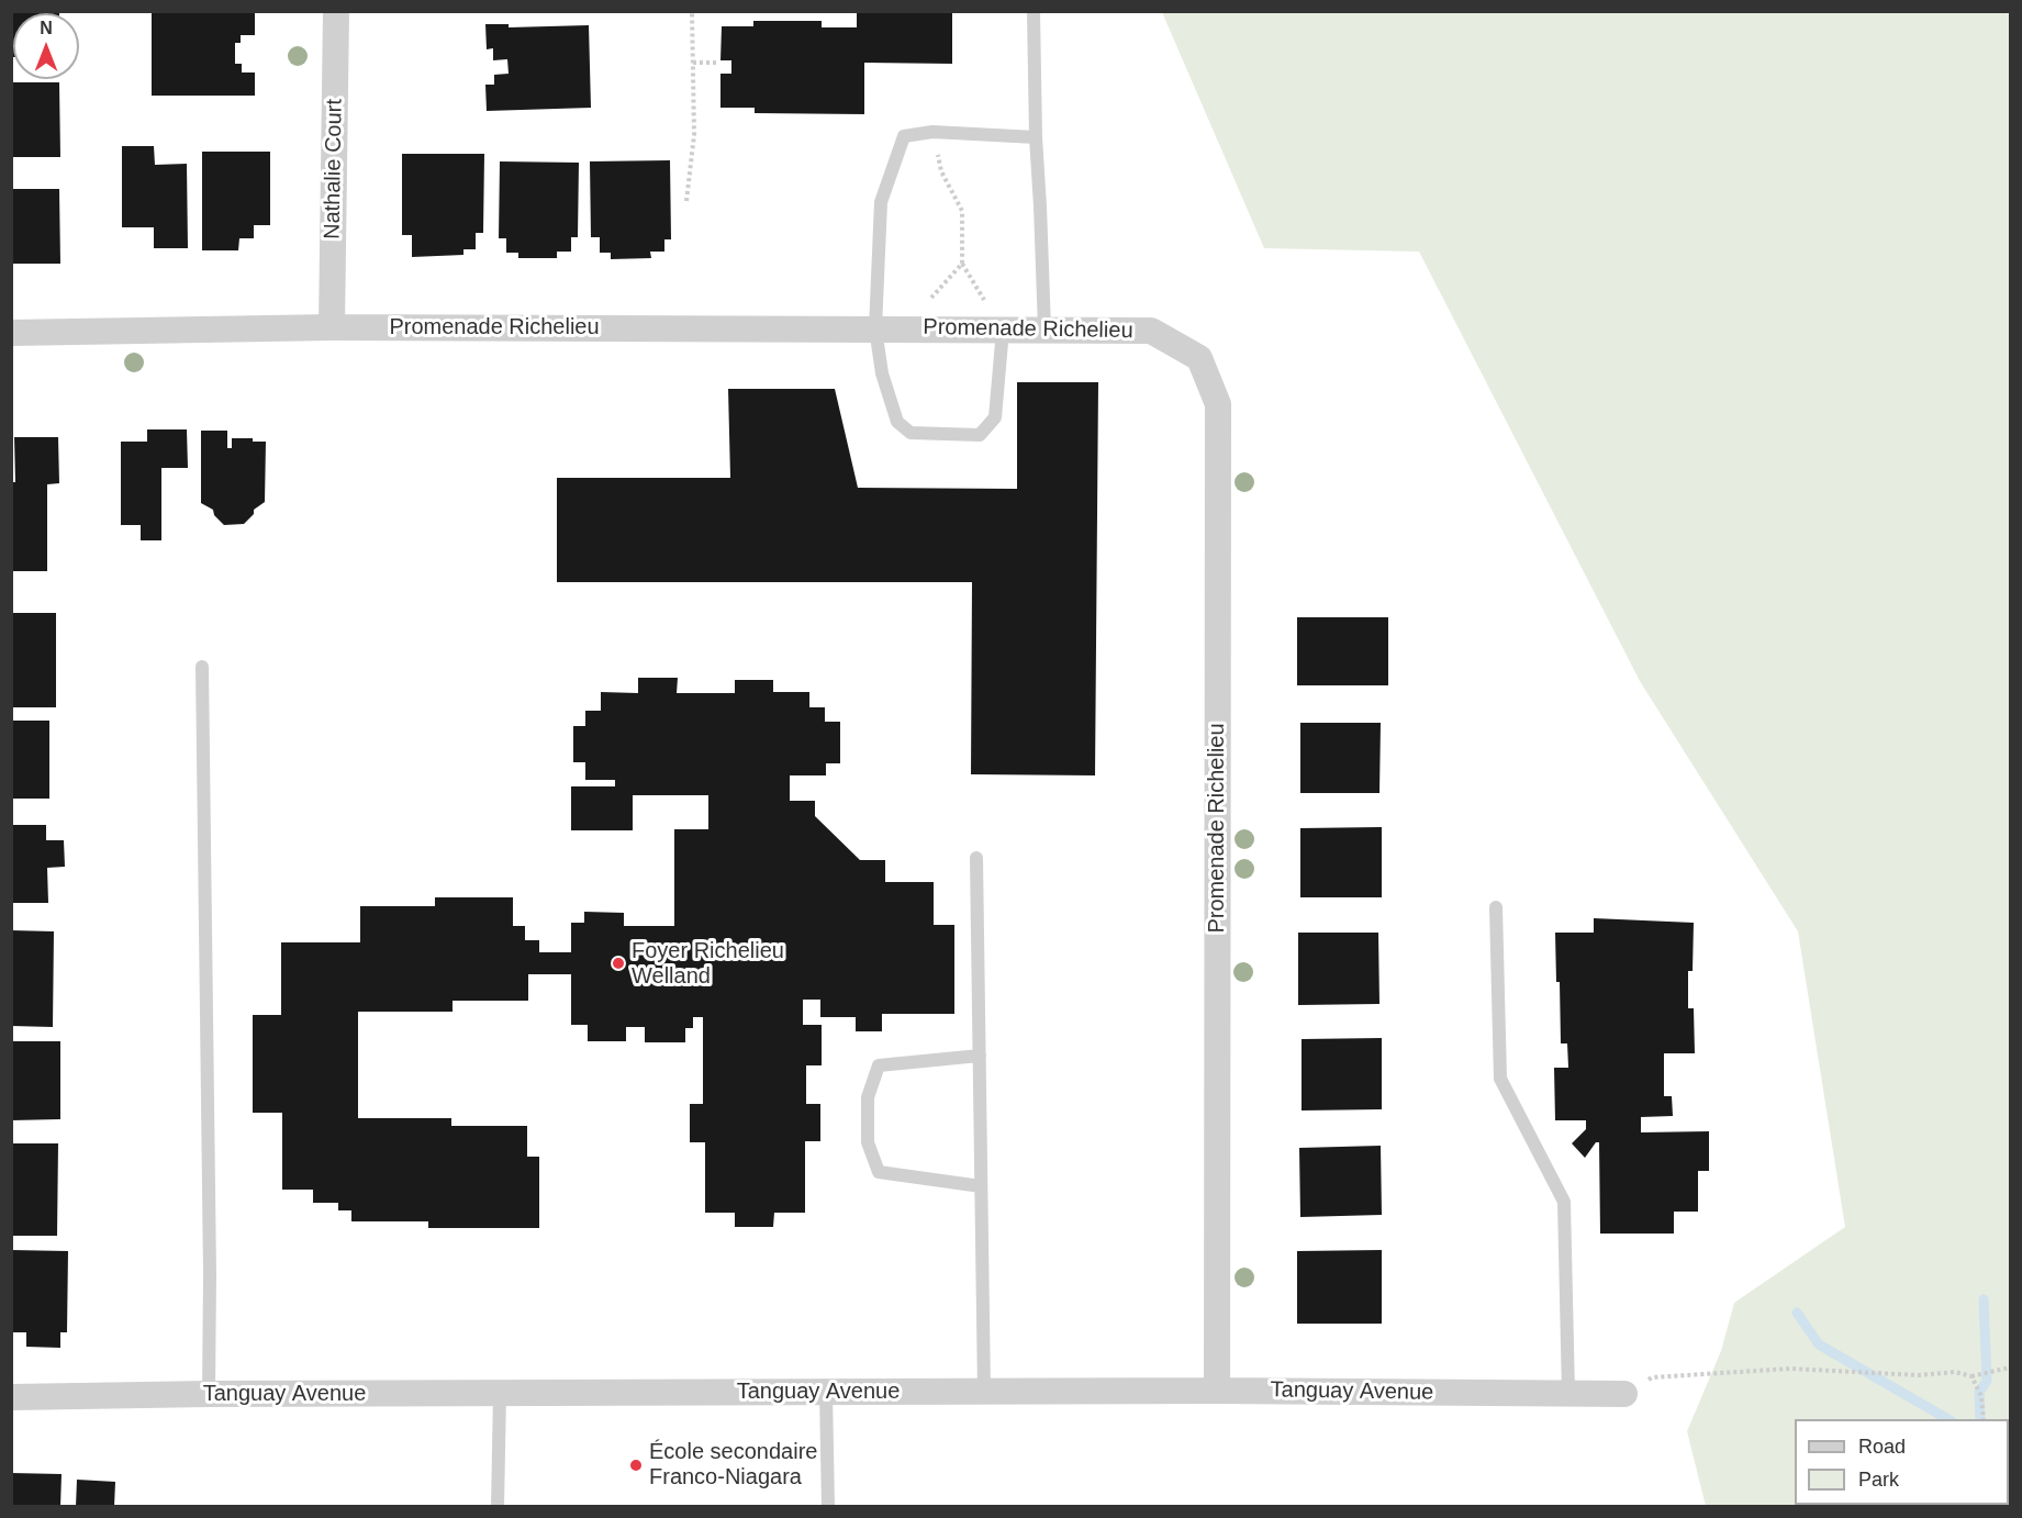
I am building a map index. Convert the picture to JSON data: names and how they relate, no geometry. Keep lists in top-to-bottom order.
{
  "streets": {
    "street": ["Nathalie Court", "Promenade Richelieu", "Tanguay Avenue"]
  },
  "crossings": [
    ["Nathalie Court", "Promenade Richelieu"],
    ["Promenade Richelieu", "Tanguay Avenue"]
  ],
  "places": ["Foyer Richelieu Welland", "École secondaire Franco-Niagara"],
  "legend": ["Road", "Park"],
  "north": "top"
}
